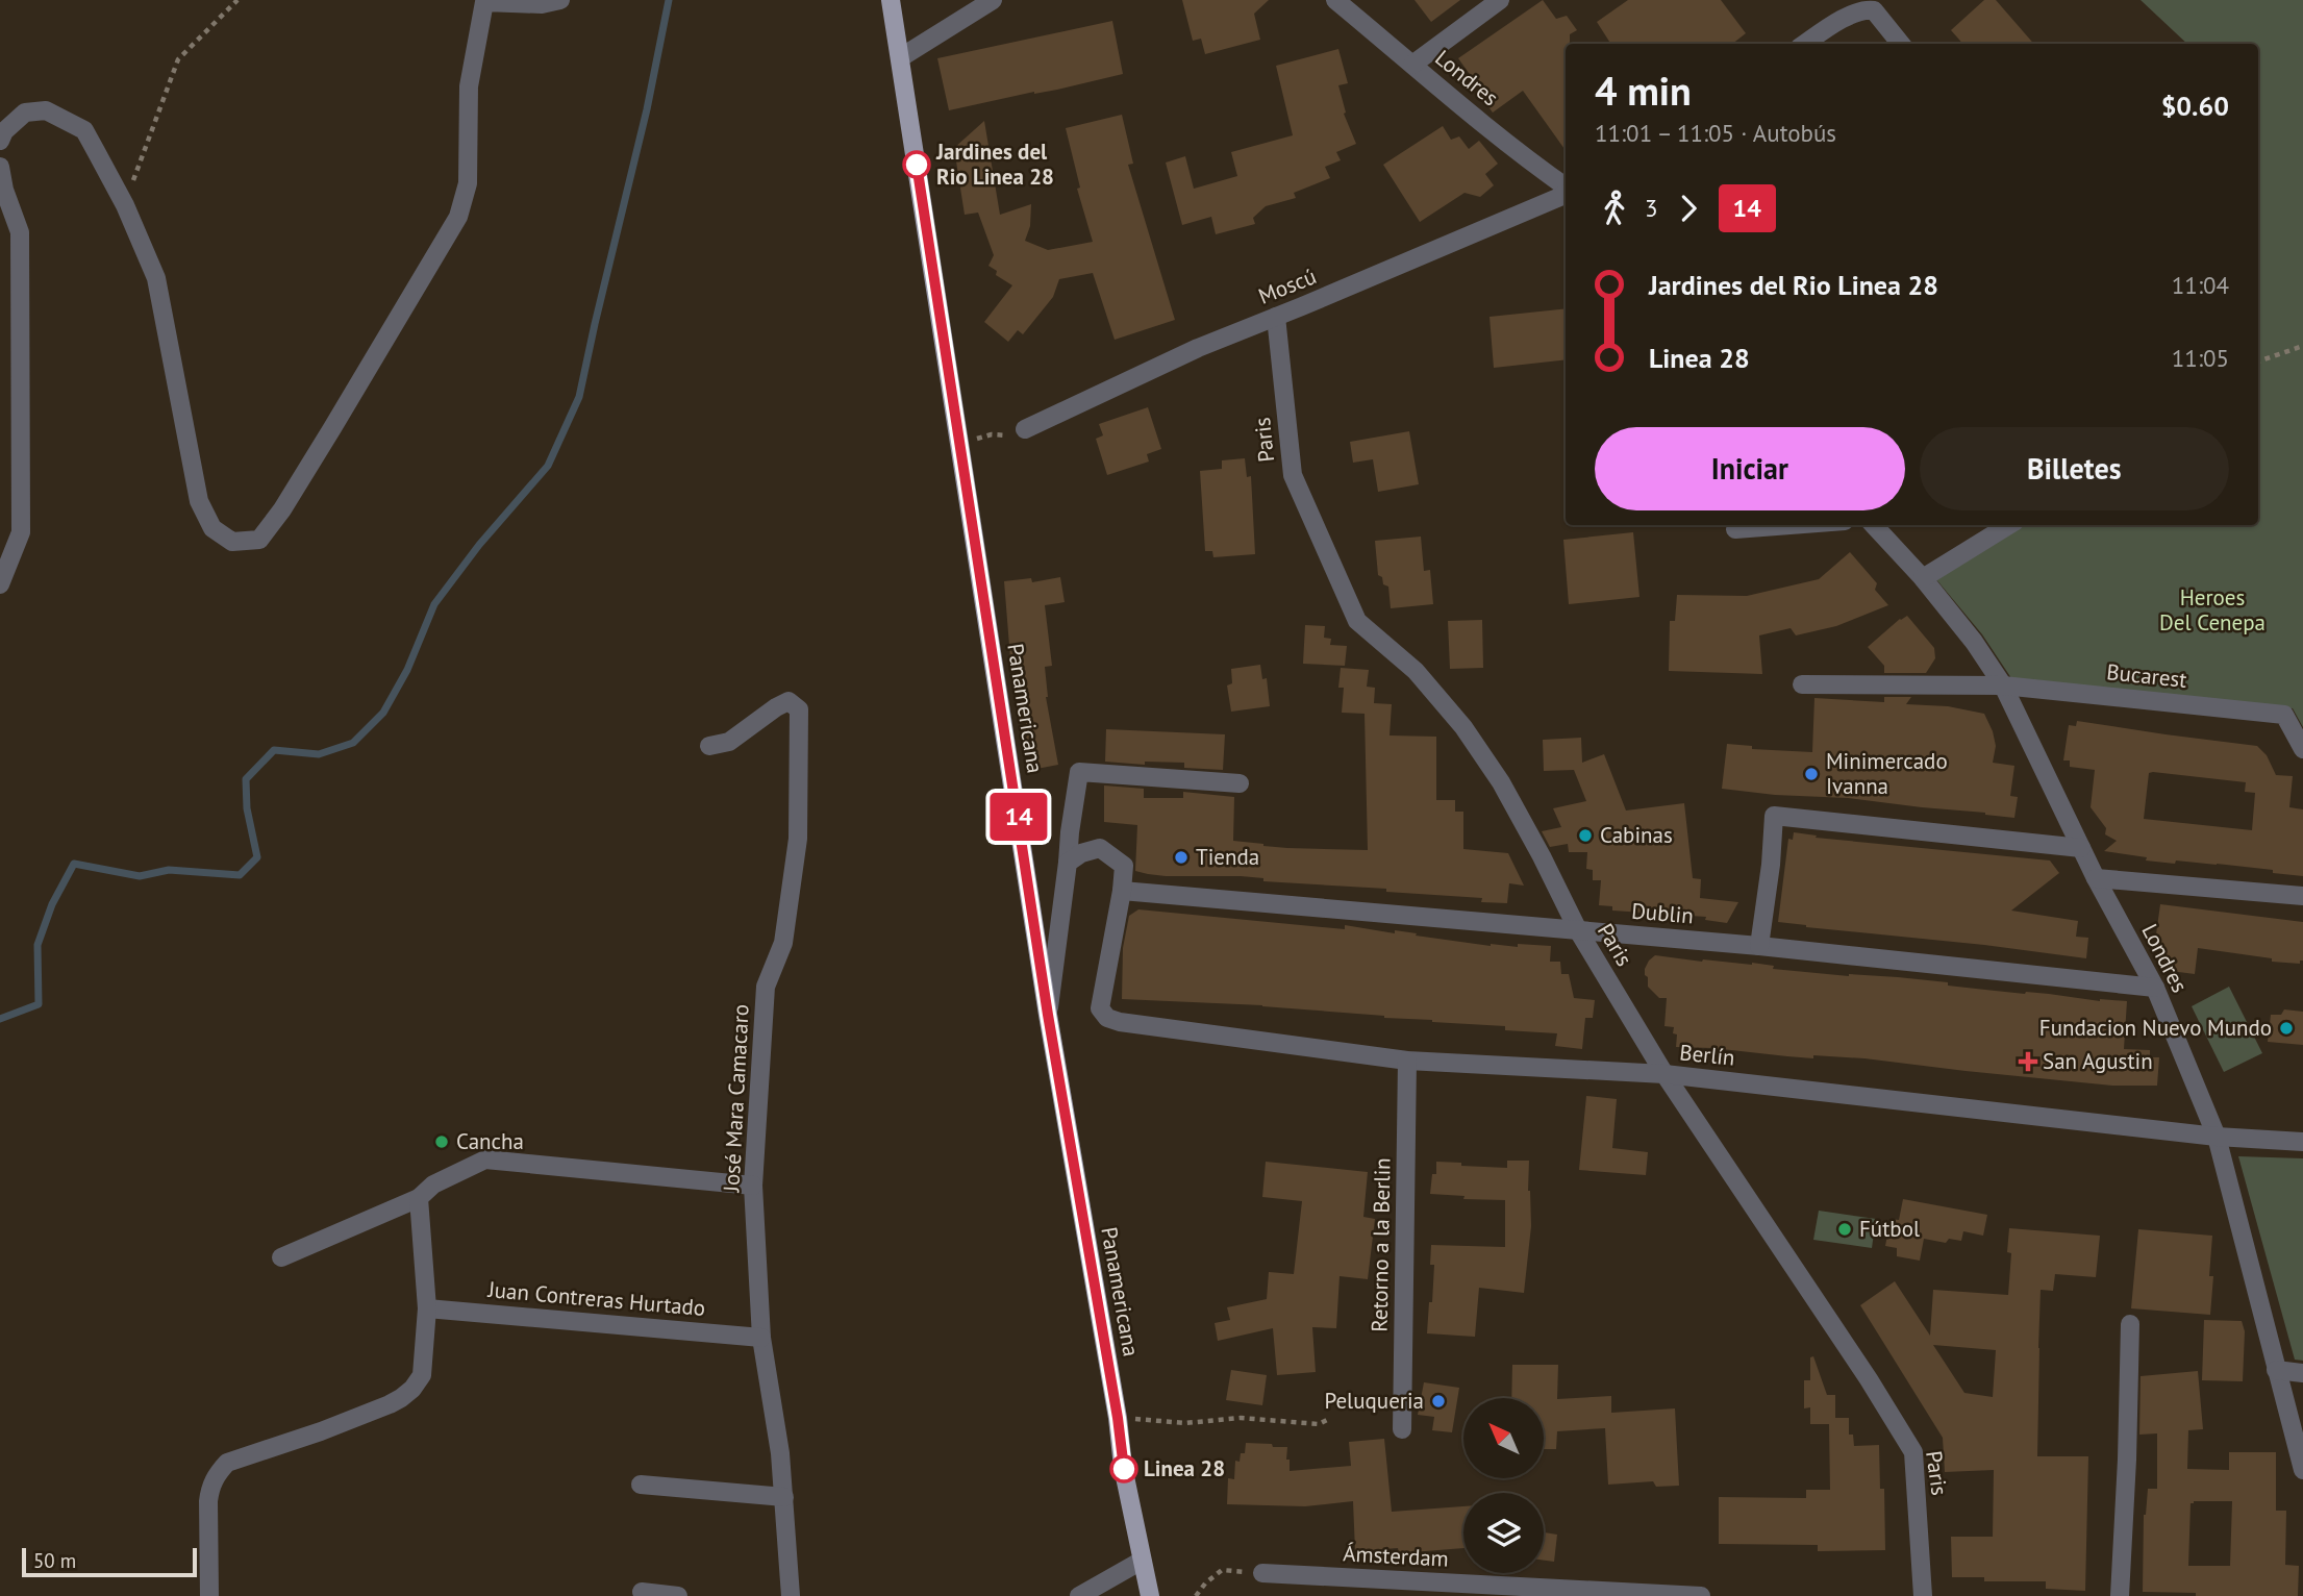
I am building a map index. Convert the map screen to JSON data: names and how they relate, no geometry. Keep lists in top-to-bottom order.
{
  "streets": {
    "main road": ["Panamericana"],
    "street": [
      "Londres",
      "Moscú",
      "Paris",
      "Bucarest",
      "Dublin",
      "Berlín",
      "José Mara Camacaro",
      "Retorno a la Berlin",
      "Juan Contreras Hurtado",
      "Ámsterdam"
    ]
  },
  "crossings": [
    ["Londres", "Bucarest"],
    ["Londres", "Dublin"],
    ["Londres", "Berlín"],
    ["Moscú", "Paris"],
    ["Paris", "Dublin"],
    ["Paris", "Berlín"],
    ["Dublin", "Berlín"],
    ["Berlín", "Retorno a la Berlin"],
    ["José Mara Camacaro", "Juan Contreras Hurtado"]
  ],
  "parks": ["Heroes Del Cenepa"],
  "places": {
    "other": [
      "Jardines del Rio Linea 28",
      "Minimercado Ivanna",
      "Cabinas",
      "Tienda",
      "Fundacion Nuevo Mundo",
      "Cancha",
      "Fútbol",
      "Peluqueria",
      "Linea 28"
    ],
    "health": ["San Agustin"]
  },
  "lines": ["bus line 14"],
  "scale_bar": "50 m",
  "north": "top left",
  "page": {
    "on_map": "14",
    "heading": ["4 min", "11:01 – 11:05 · Autobús", "$0.60"],
    "legs": ["3", "14"],
    "list": [
      {
        "name": "Jardines del Rio Linea 28",
        "value": "11:04"
      },
      {
        "name": "Linea 28",
        "value": "11:05"
      }
    ],
    "buttons": ["Iniciar", "Billetes"],
    "scale": "50 m"
  }
}
